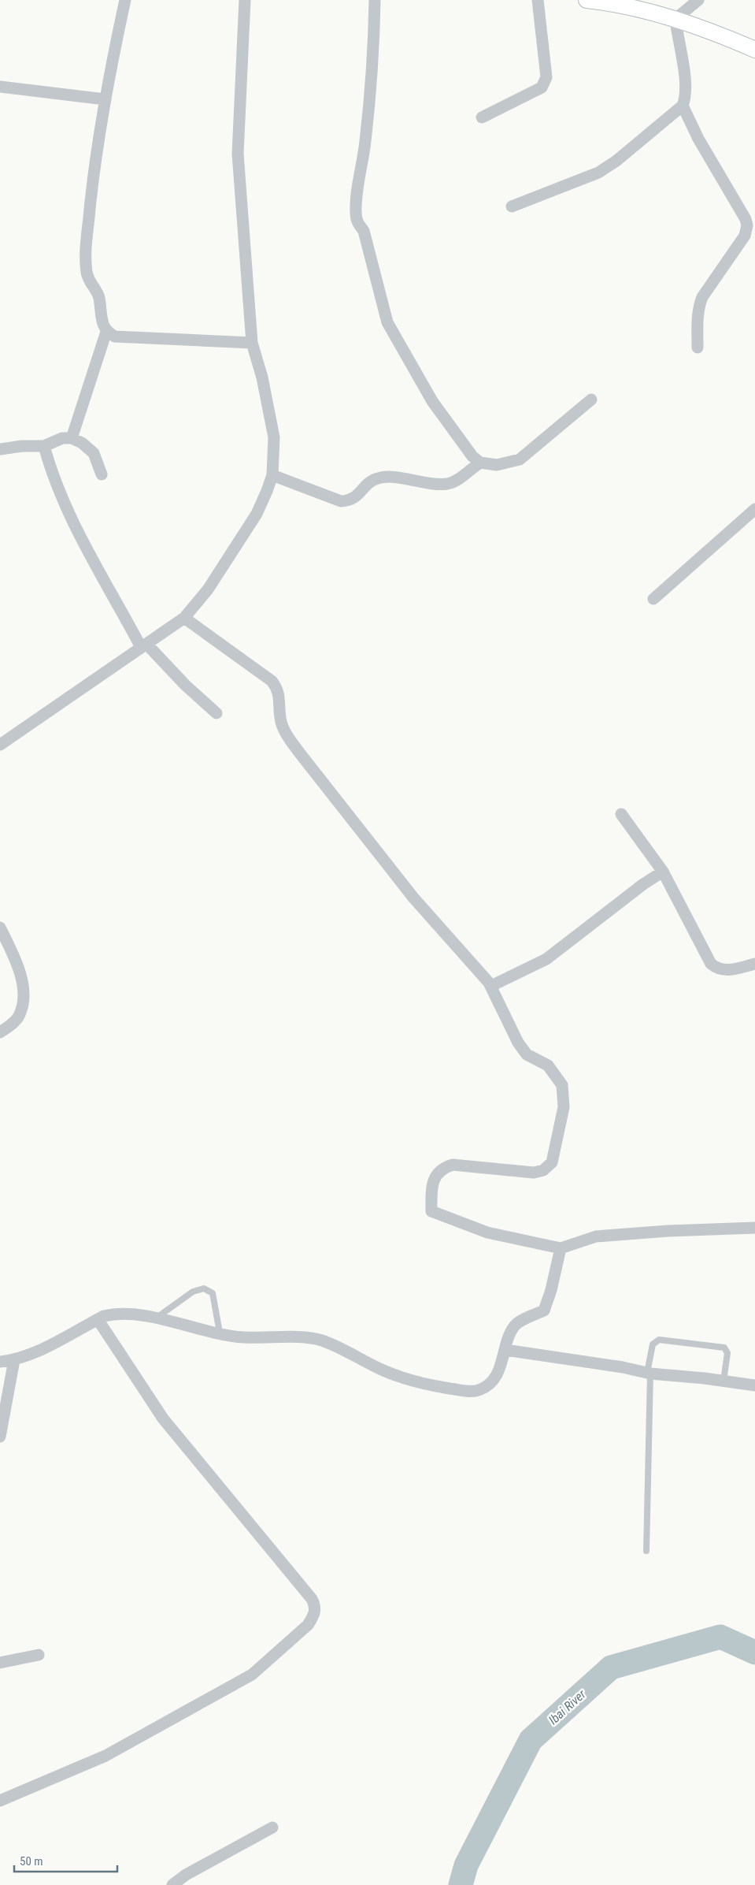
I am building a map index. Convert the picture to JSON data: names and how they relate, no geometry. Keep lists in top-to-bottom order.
{
  "water": ["Ibai River"],
  "scale_bar": "50 m"
}
